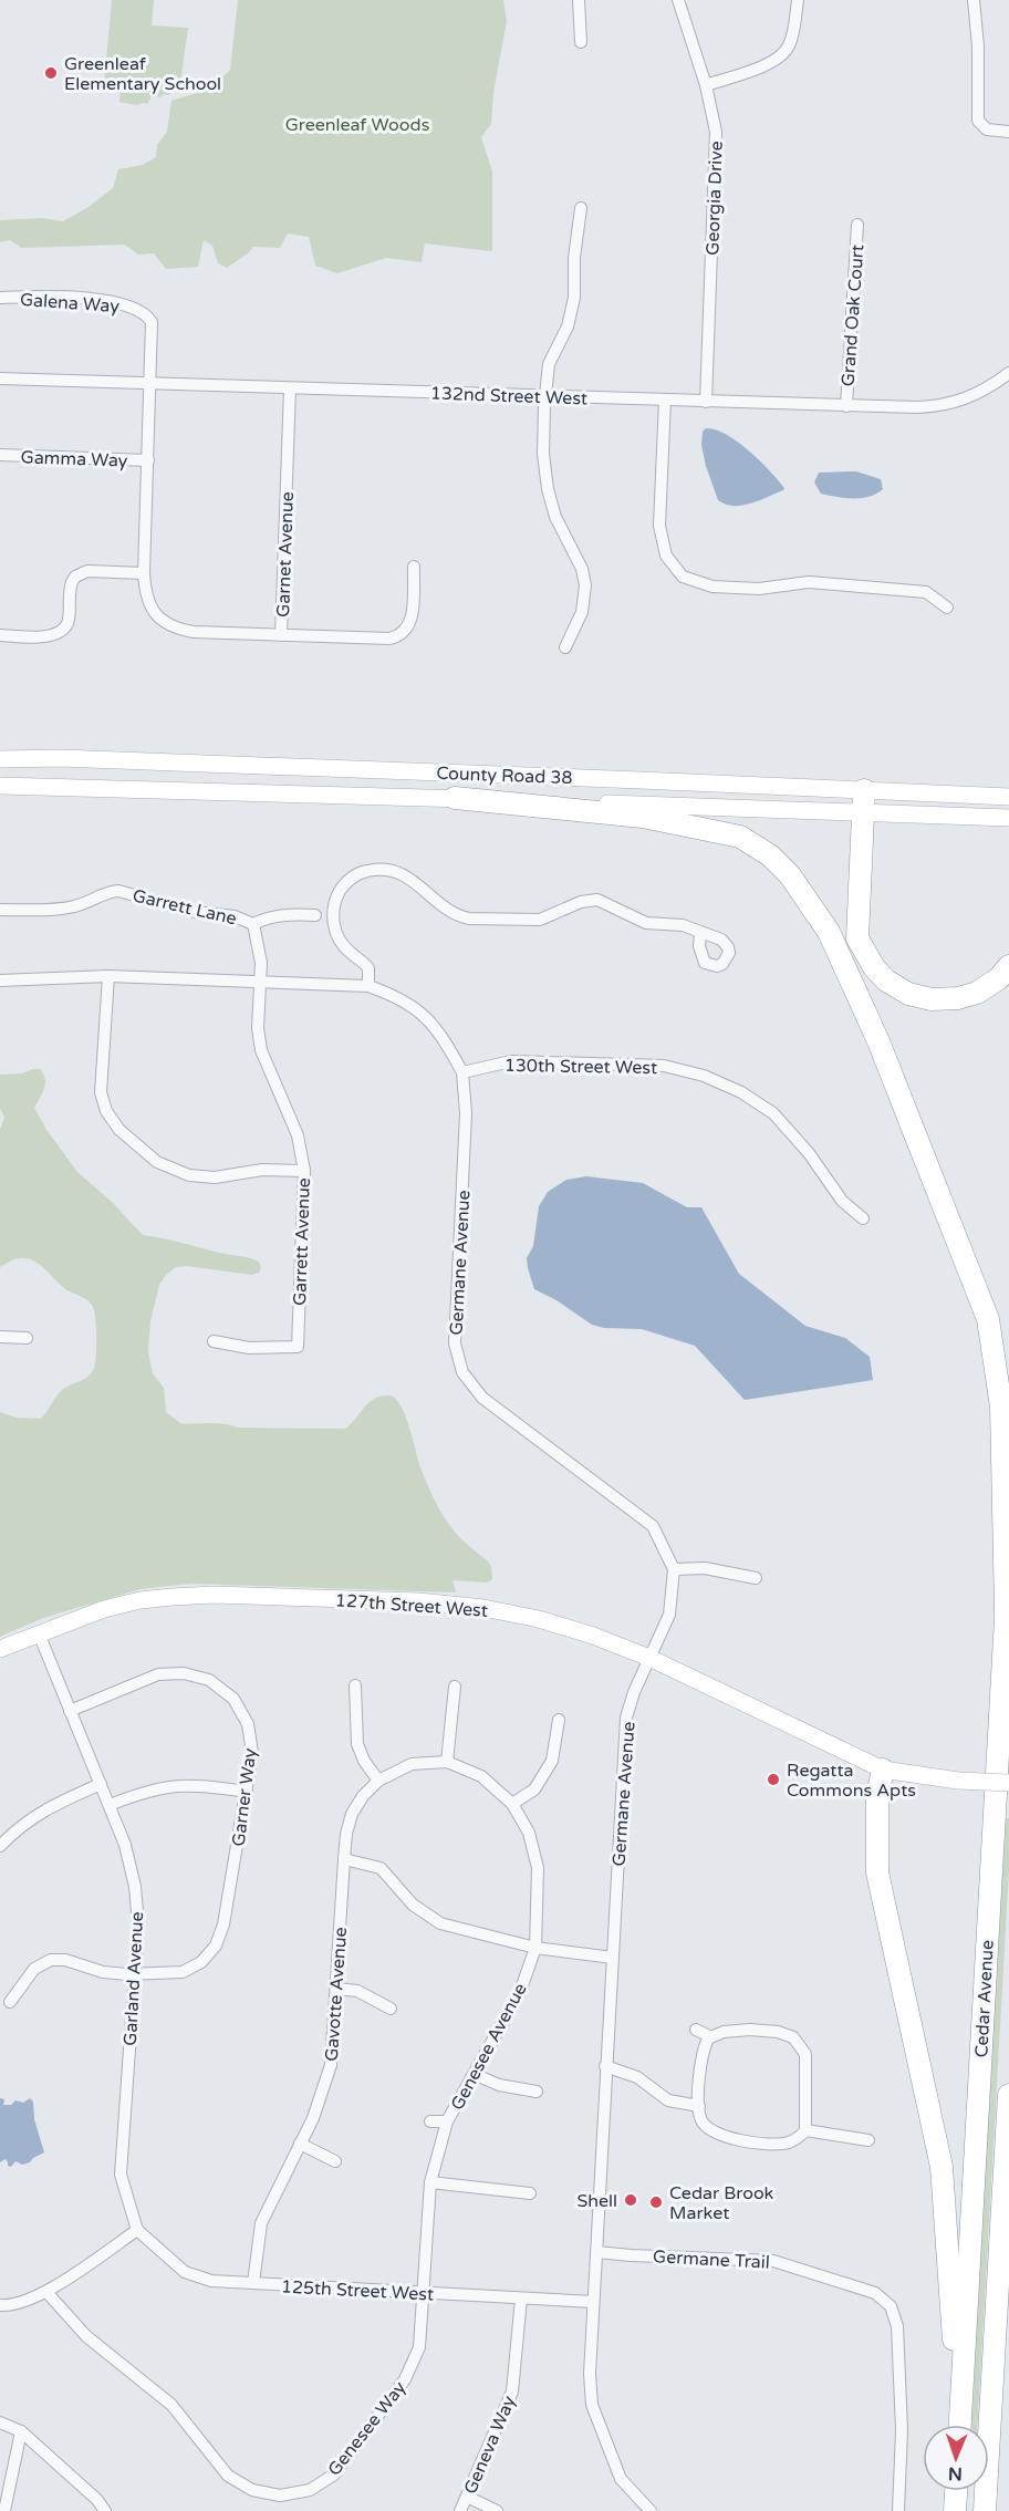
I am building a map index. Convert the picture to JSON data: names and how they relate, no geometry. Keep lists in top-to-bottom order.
{
  "streets": {
    "highway": ["Cedar Avenue"],
    "main road": ["County Road 38", "127th Street West"],
    "street": [
      "Georgia Drive",
      "Galena Way",
      "Grand Oak Court",
      "132nd Street West",
      "Gamma Way",
      "Garnet Avenue",
      "Garrett Lane",
      "130th Street West",
      "Garrett Avenue",
      "Germane Avenue",
      "Garner Way",
      "Garland Avenue",
      "Gavotte Avenue",
      "Genesee Avenue",
      "Germane Trail",
      "125th Street West",
      "Genesee Way",
      "Geneva Way"
    ]
  },
  "crossings": [
    ["Georgia Drive", "132nd Street West"],
    ["Galena Way", "132nd Street West"],
    ["Galena Way", "Garnet Avenue"],
    ["Grand Oak Court", "132nd Street West"],
    ["132nd Street West", "Garnet Avenue"],
    ["Gamma Way", "Garnet Avenue"],
    ["Garrett Lane", "Garrett Avenue"],
    ["130th Street West", "Germane Avenue"],
    ["Germane Avenue", "127th Street West"],
    ["Germane Avenue", "Germane Trail"],
    ["Germane Avenue", "125th Street West"],
    ["127th Street West", "Garland Avenue"],
    ["Garner Way", "Garland Avenue"],
    ["Garland Avenue", "125th Street West"],
    ["Gavotte Avenue", "125th Street West"],
    ["Genesee Avenue", "125th Street West"],
    ["Genesee Avenue", "Genesee Way"],
    ["125th Street West", "Genesee Way"],
    ["125th Street West", "Geneva Way"]
  ],
  "parks": ["Greenleaf Woods"],
  "places": [
    "Greenleaf Elementary School",
    "Regatta Commons Apts",
    "Shell",
    "Cedar Brook Market"
  ],
  "north": "bottom"
}
